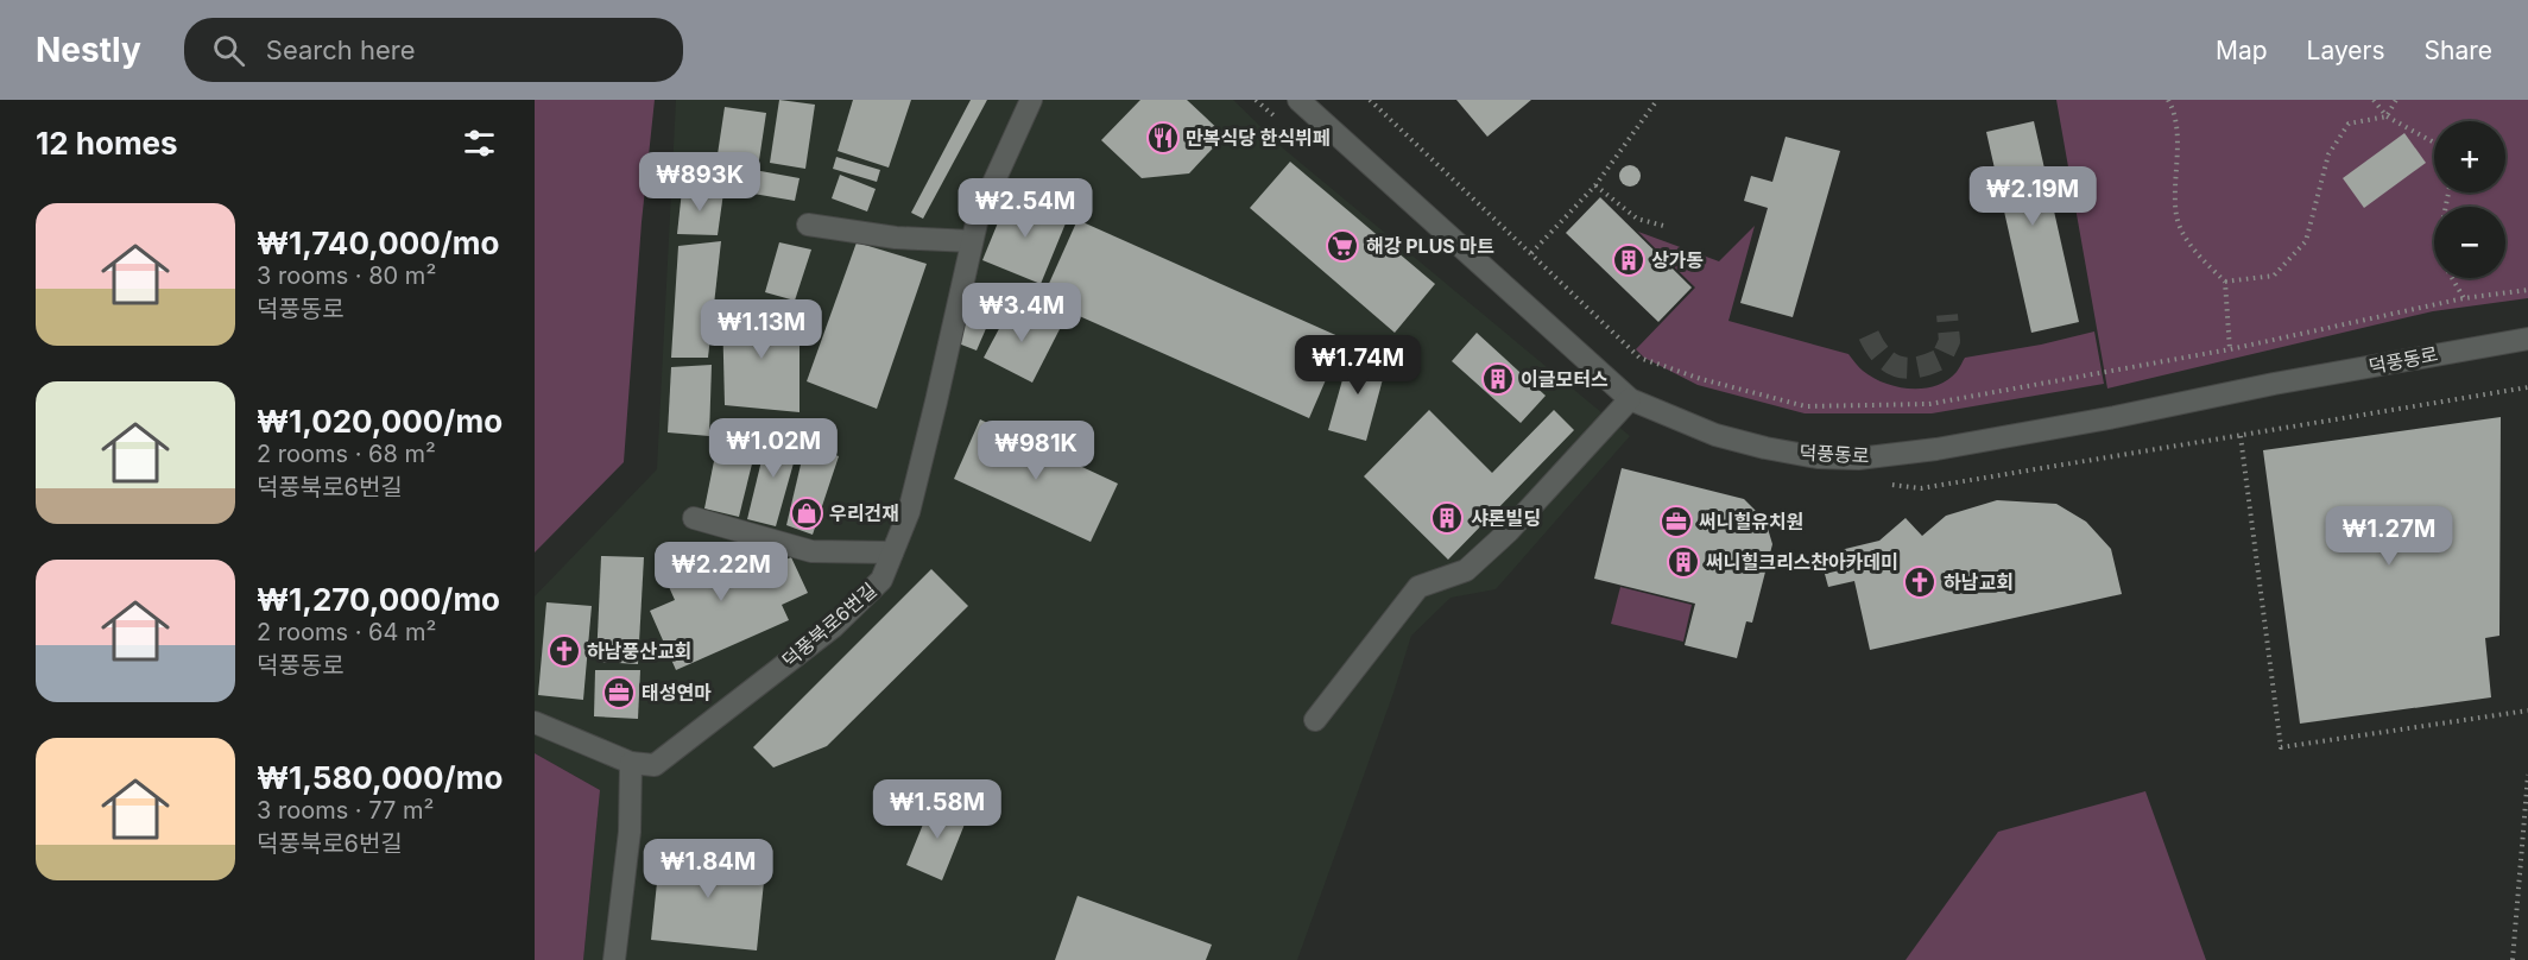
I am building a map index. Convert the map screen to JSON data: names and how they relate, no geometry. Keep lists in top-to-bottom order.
{
  "streets": {
    "street": ["덕풍동로", "덕풍북로6번길"]
  },
  "places": {
    "restaurant": ["만복식당 한식뷔페"],
    "supermarket": ["해강 PLUS 마트"],
    "building": [
      "상가동",
      "이글모터스",
      "샤론빌딩",
      "써니힐크리스찬아카데미"
    ],
    "shop": ["우리건재"],
    "office": ["써니힐유치원", "태성연마"],
    "church": ["하남교회", "하남풍산교회"]
  },
  "page": {
    "header": "Nestly",
    "search": "Search here",
    "nav": ["Map", "Layers", "Share"],
    "heading": "12 homes",
    "map_buttons": ["+", "−"],
    "price": [
      "₩893K",
      "₩2.19M",
      "₩2.54M",
      "₩3.4M",
      "₩1.13M",
      "₩1.74M",
      "₩1.02M",
      "₩981K",
      "₩1.27M",
      "₩2.22M",
      "₩1.58M",
      "₩1.84M"
    ],
    "list": [
      {
        "name": "₩1,740,000/mo",
        "note": "3 rooms · 80 m² · 덕풍동로"
      },
      {
        "name": "₩1,020,000/mo",
        "note": "2 rooms · 68 m² · 덕풍북로6번길"
      },
      {
        "name": "₩1,270,000/mo",
        "note": "2 rooms · 64 m² · 덕풍동로"
      },
      {
        "name": "₩1,580,000/mo",
        "note": "3 rooms · 77 m² · 덕풍북로6번길"
      }
    ]
  }
}
